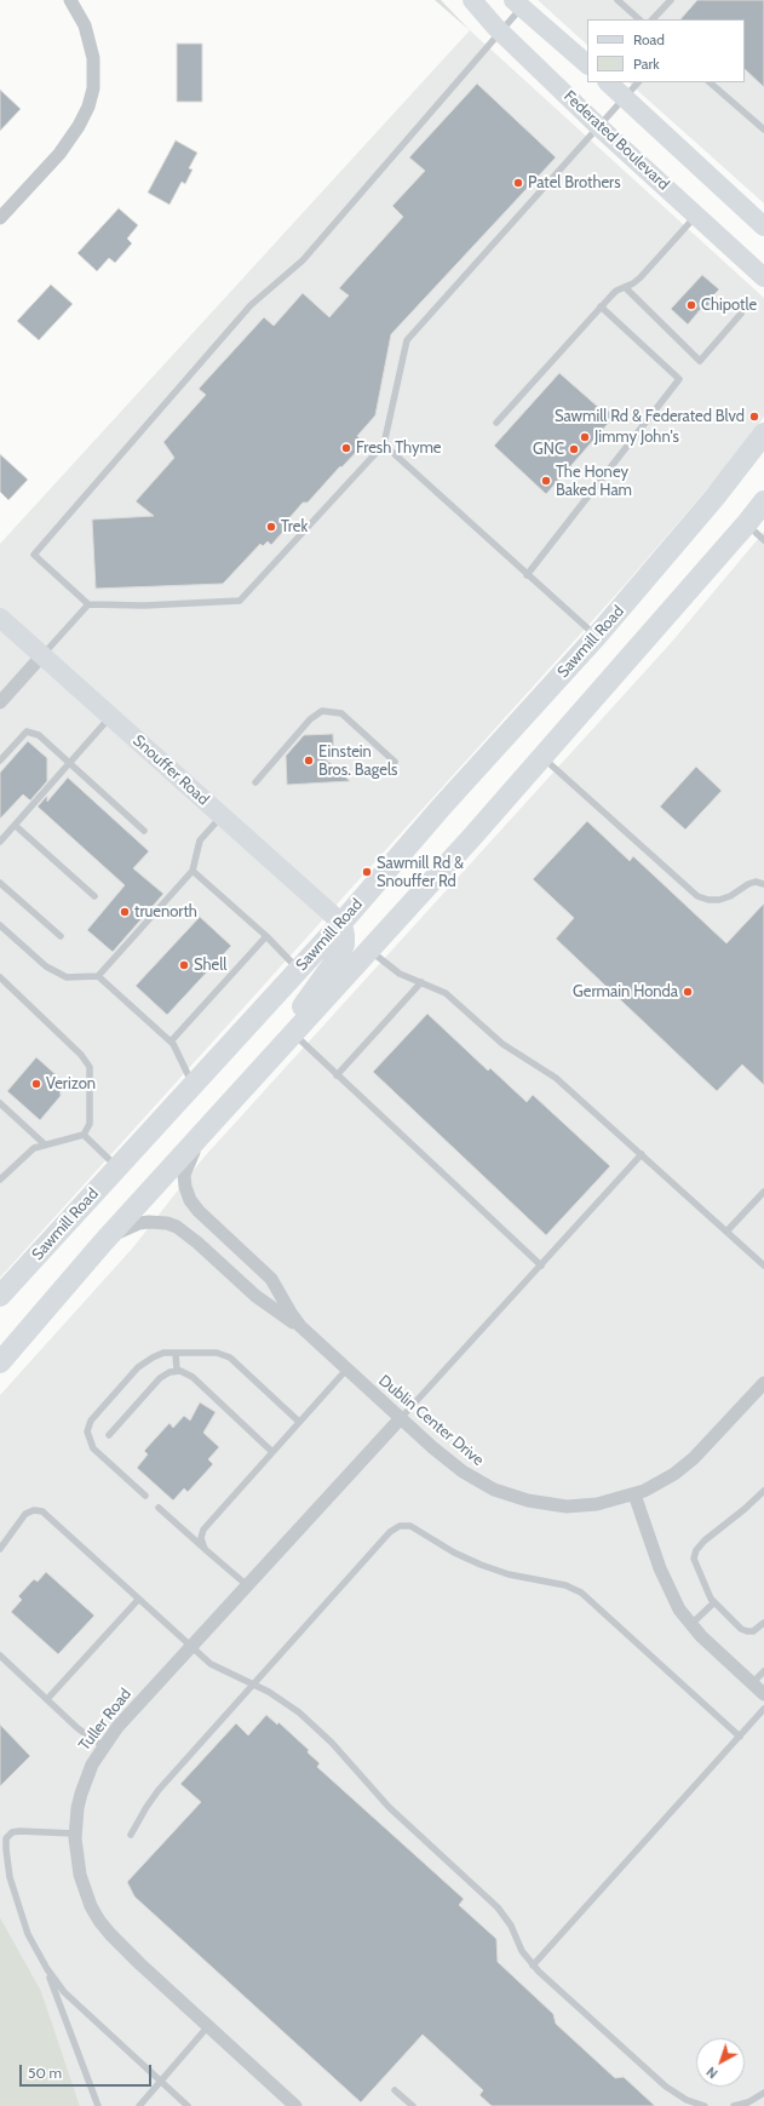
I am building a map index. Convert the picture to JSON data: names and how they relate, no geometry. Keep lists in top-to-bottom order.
{
  "streets": {
    "main road": ["Federated Boulevard", "Sawmill Road", "Snouffer Road"],
    "street": ["Dublin Center Drive", "Tuller Road"]
  },
  "crossings": [
    ["Sawmill Road", "Snouffer Road"],
    ["Dublin Center Drive", "Tuller Road"]
  ],
  "places": [
    "Patel Brothers",
    "Chipotle",
    "Sawmill Rd & Federated Blvd",
    "Jimmy John's",
    "Fresh Thyme",
    "GNC",
    "The Honey Baked Ham",
    "Trek",
    "Einstein Bros. Bagels",
    "Sawmill Rd & Snouffer Rd",
    "truenorth",
    "Shell",
    "Germain Honda",
    "Verizon"
  ],
  "legend": ["Road", "Park"],
  "scale_bar": "50 m",
  "north": "bottom left"
}
